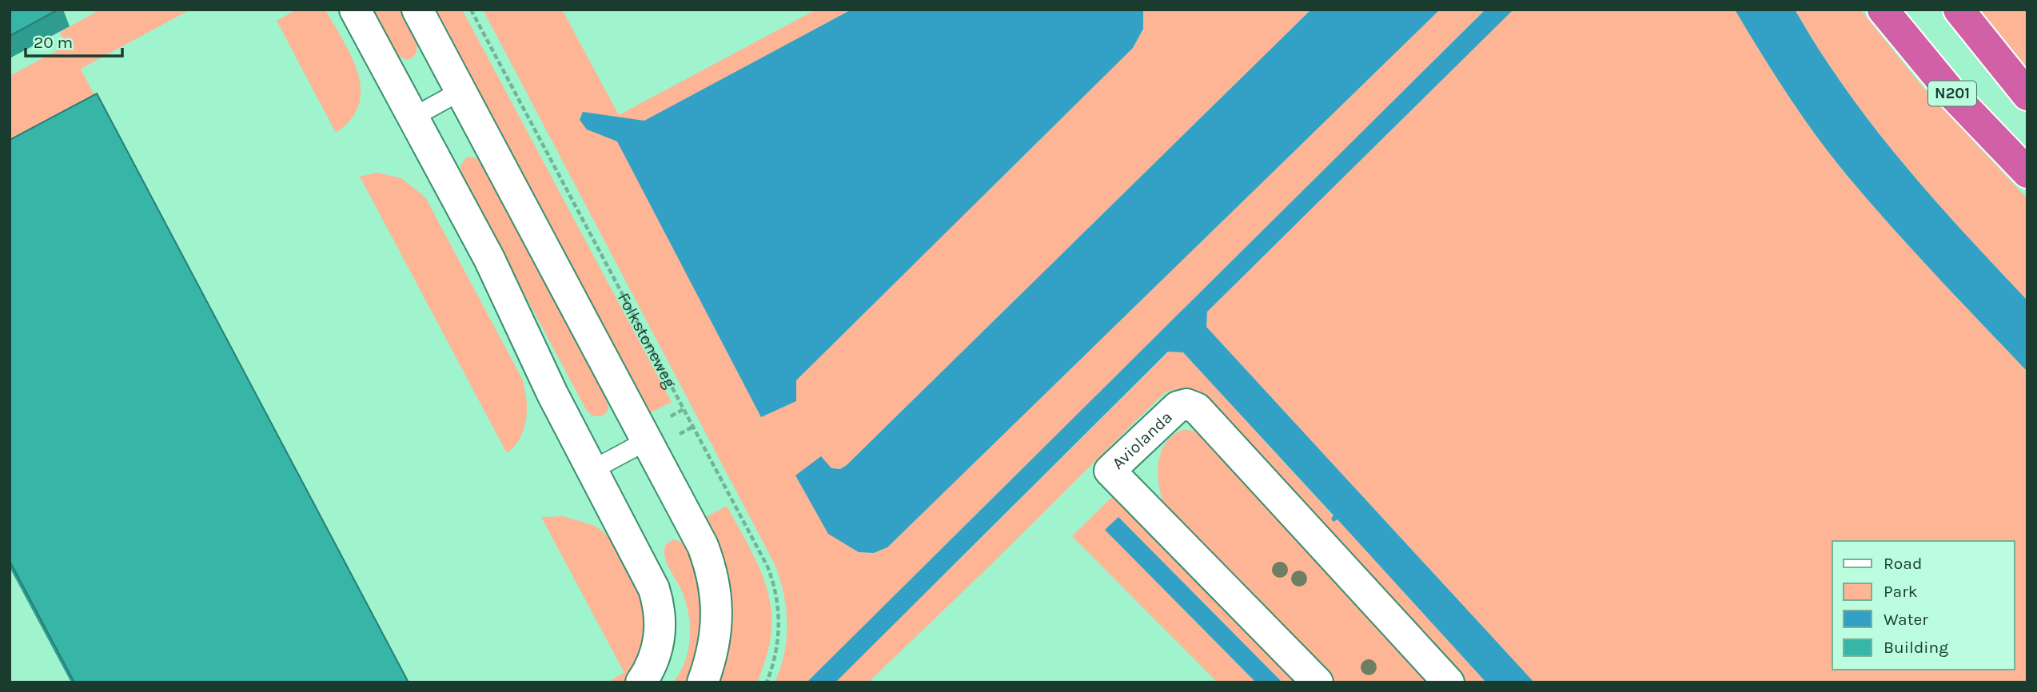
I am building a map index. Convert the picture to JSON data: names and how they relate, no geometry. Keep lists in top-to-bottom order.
{
  "streets": {
    "highway": ["N201"],
    "street": ["Aviolanda"],
    "path": ["Folkstoneweg"]
  },
  "legend": [
    "Road",
    "Park",
    "Water",
    "Building"
  ],
  "scale_bar": "20 m"
}
